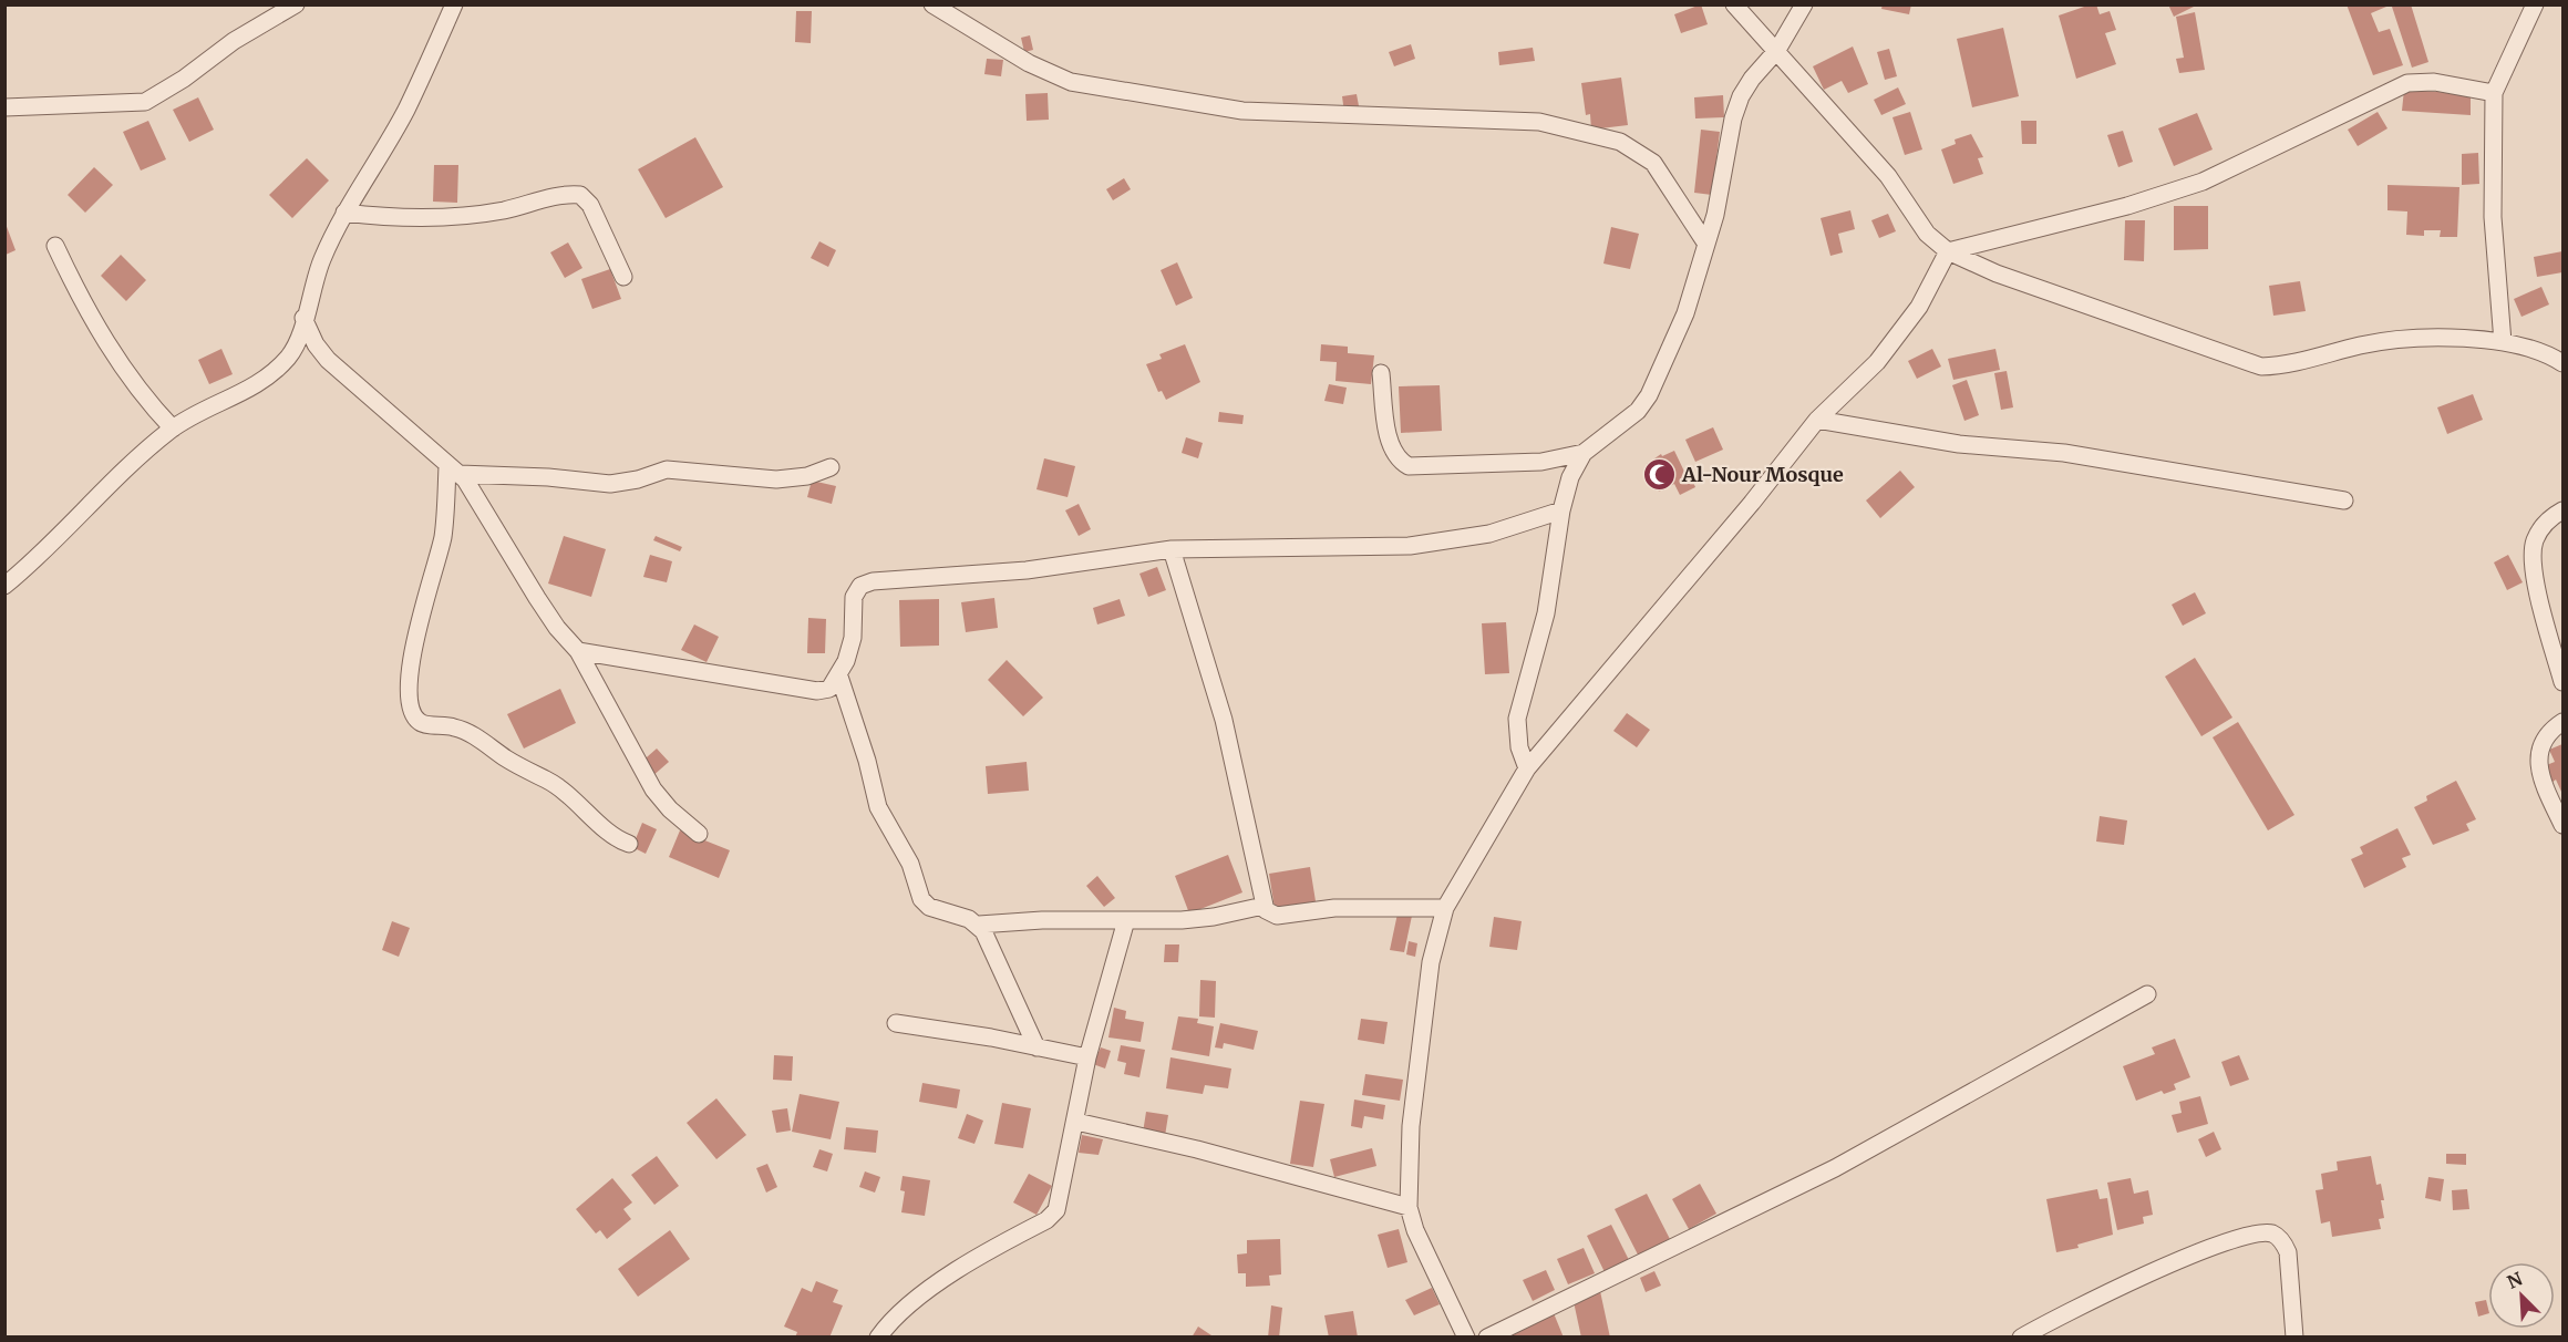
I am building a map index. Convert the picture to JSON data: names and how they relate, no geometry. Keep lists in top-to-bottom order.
{
  "places": {
    "mosque": ["Al-Nour Mosque"]
  },
  "north": "top left"
}
